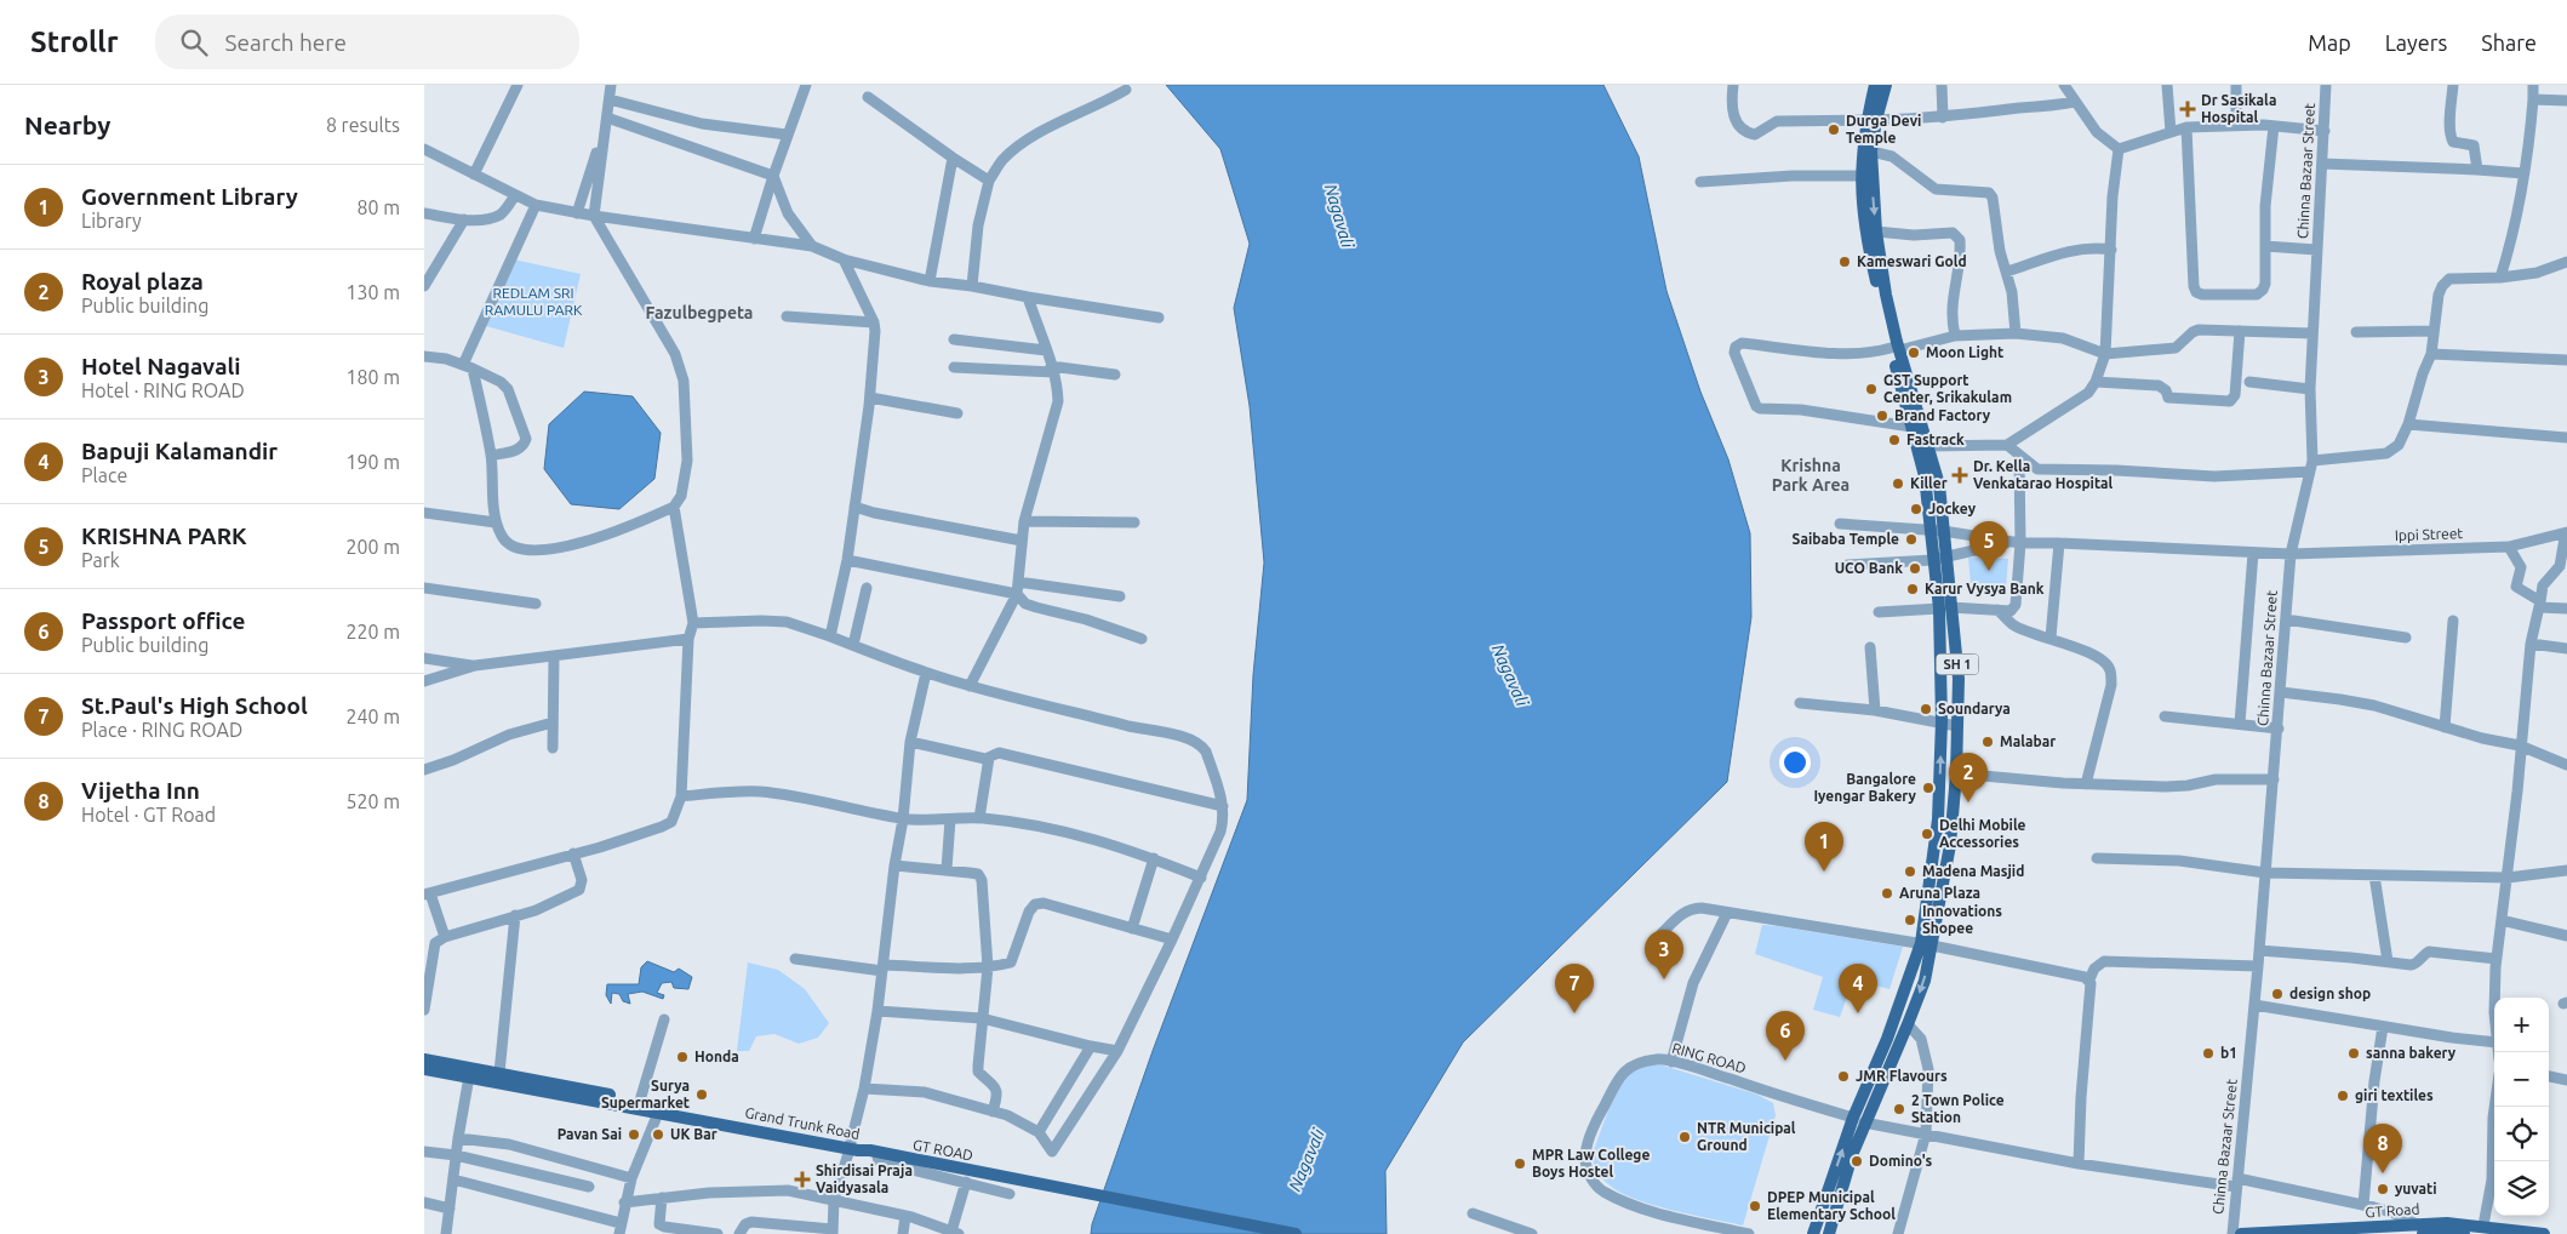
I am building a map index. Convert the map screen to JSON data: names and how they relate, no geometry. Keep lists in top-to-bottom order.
{
  "streets": {
    "main road": [
      "SH 1",
      "Grand Trunk Road",
      "GT ROAD",
      "GT Road"
    ],
    "street": ["Chinna Bazaar Street", "Ippi Street", "RING ROAD"]
  },
  "crossings": [
    ["Chinna Bazaar Street", "Ippi Street"],
    ["Chinna Bazaar Street", "RING ROAD"],
    ["SH 1", "RING ROAD"],
    ["RING ROAD", "GT Road"],
    ["Grand Trunk Road", "GT ROAD"]
  ],
  "districts": ["Fazulbegpeta", "Krishna Park Area"],
  "water": ["Nagavali"],
  "parks": ["REDLAM SRI RAMULU PARK"],
  "places": {
    "health": ["Dr Sasikala Hospital", "Dr. Kella Venkatarao Hospital", "Shirdisai Praja Vaidyasala"],
    "other": [
      "Durga Devi Temple",
      "Kameswari Gold",
      "Moon Light",
      "GST Support Center, Srikakulam",
      "Brand Factory",
      "Fastrack",
      "Killer",
      "Jockey",
      "Saibaba Temple",
      "UCO Bank",
      "Karur Vysya Bank",
      "Soundarya",
      "Malabar",
      "Bangalore Iyengar Bakery",
      "Delhi Mobile Accessories",
      "Madena Masjid",
      "Aruna Plaza",
      "Innovations Shopee",
      "design shop",
      "b1",
      "sanna bakery",
      "Honda",
      "JMR Flavours",
      "Surya Supermarket",
      "giri textiles",
      "2 Town Police Station",
      "Pavan Sai",
      "UK Bar",
      "NTR Municipal Ground",
      "Domino's",
      "MPR Law College Boys Hostel",
      "yuvati",
      "DPEP Municipal Elementary School"
    ]
  },
  "page": {
    "header": "Strollr",
    "search": "Search here",
    "nav": ["Map", "Layers", "Share"],
    "heading": ["Nearby", "8 results"],
    "list": [
      {
        "mark": "1",
        "name": "Government Library",
        "note": "Library",
        "value": "80 m"
      },
      {
        "mark": "2",
        "name": "Royal plaza",
        "note": "Public building",
        "value": "130 m"
      },
      {
        "mark": "3",
        "name": "Hotel Nagavali",
        "note": "Hotel · RING ROAD",
        "value": "180 m"
      },
      {
        "mark": "4",
        "name": "Bapuji Kalamandir",
        "note": "Place",
        "value": "190 m"
      },
      {
        "mark": "5",
        "name": "KRISHNA PARK",
        "note": "Park",
        "value": "200 m"
      },
      {
        "mark": "6",
        "name": "Passport office",
        "note": "Public building",
        "value": "220 m"
      },
      {
        "mark": "7",
        "name": "St.Paul's High School",
        "note": "Place · RING ROAD",
        "value": "240 m"
      },
      {
        "mark": "8",
        "name": "Vijetha Inn",
        "note": "Hotel · GT Road",
        "value": "520 m"
      }
    ],
    "pins": [
      "5",
      "2",
      "1",
      "3",
      "4",
      "7",
      "6",
      "8"
    ],
    "map_buttons": ["+", "−"]
  }
}
